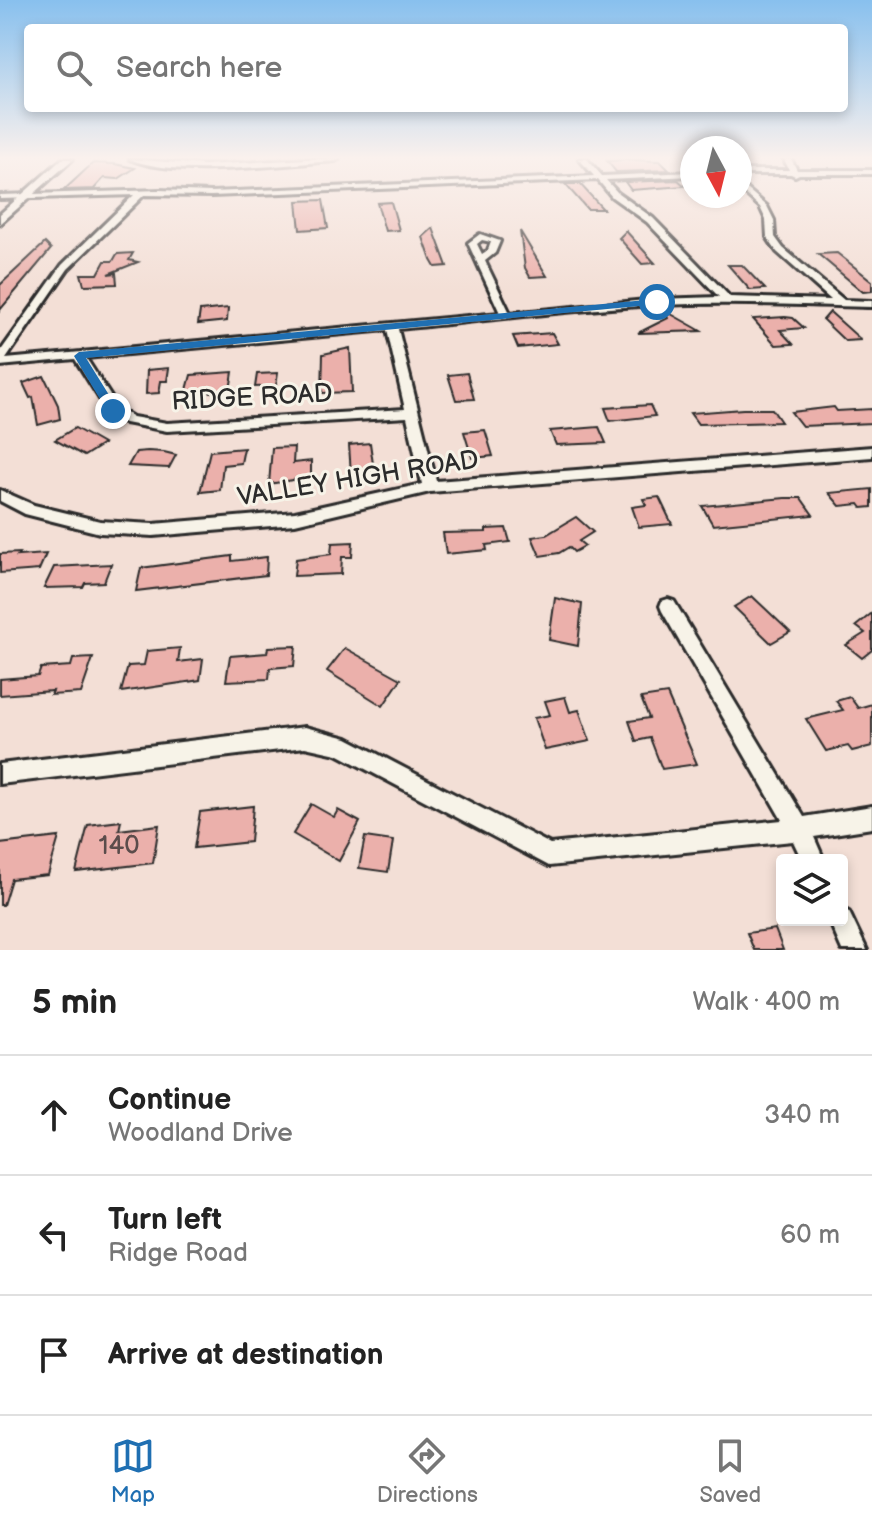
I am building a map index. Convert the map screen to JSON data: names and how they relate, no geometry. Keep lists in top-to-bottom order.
{
  "streets": {
    "street": ["RIDGE ROAD", "VALLEY HIGH ROAD"]
  },
  "house_numbers": ["140"],
  "north": "bottom",
  "page": {
    "search": "Search here",
    "heading": ["5 min", "Walk · 400 m"],
    "list": [
      ["Continue", "Woodland Drive", "340 m"],
      ["Turn left", "Ridge Road", "60 m"],
      "Arrive at destination"
    ],
    "nav": ["Map", "Directions", "Saved"]
  }
}
